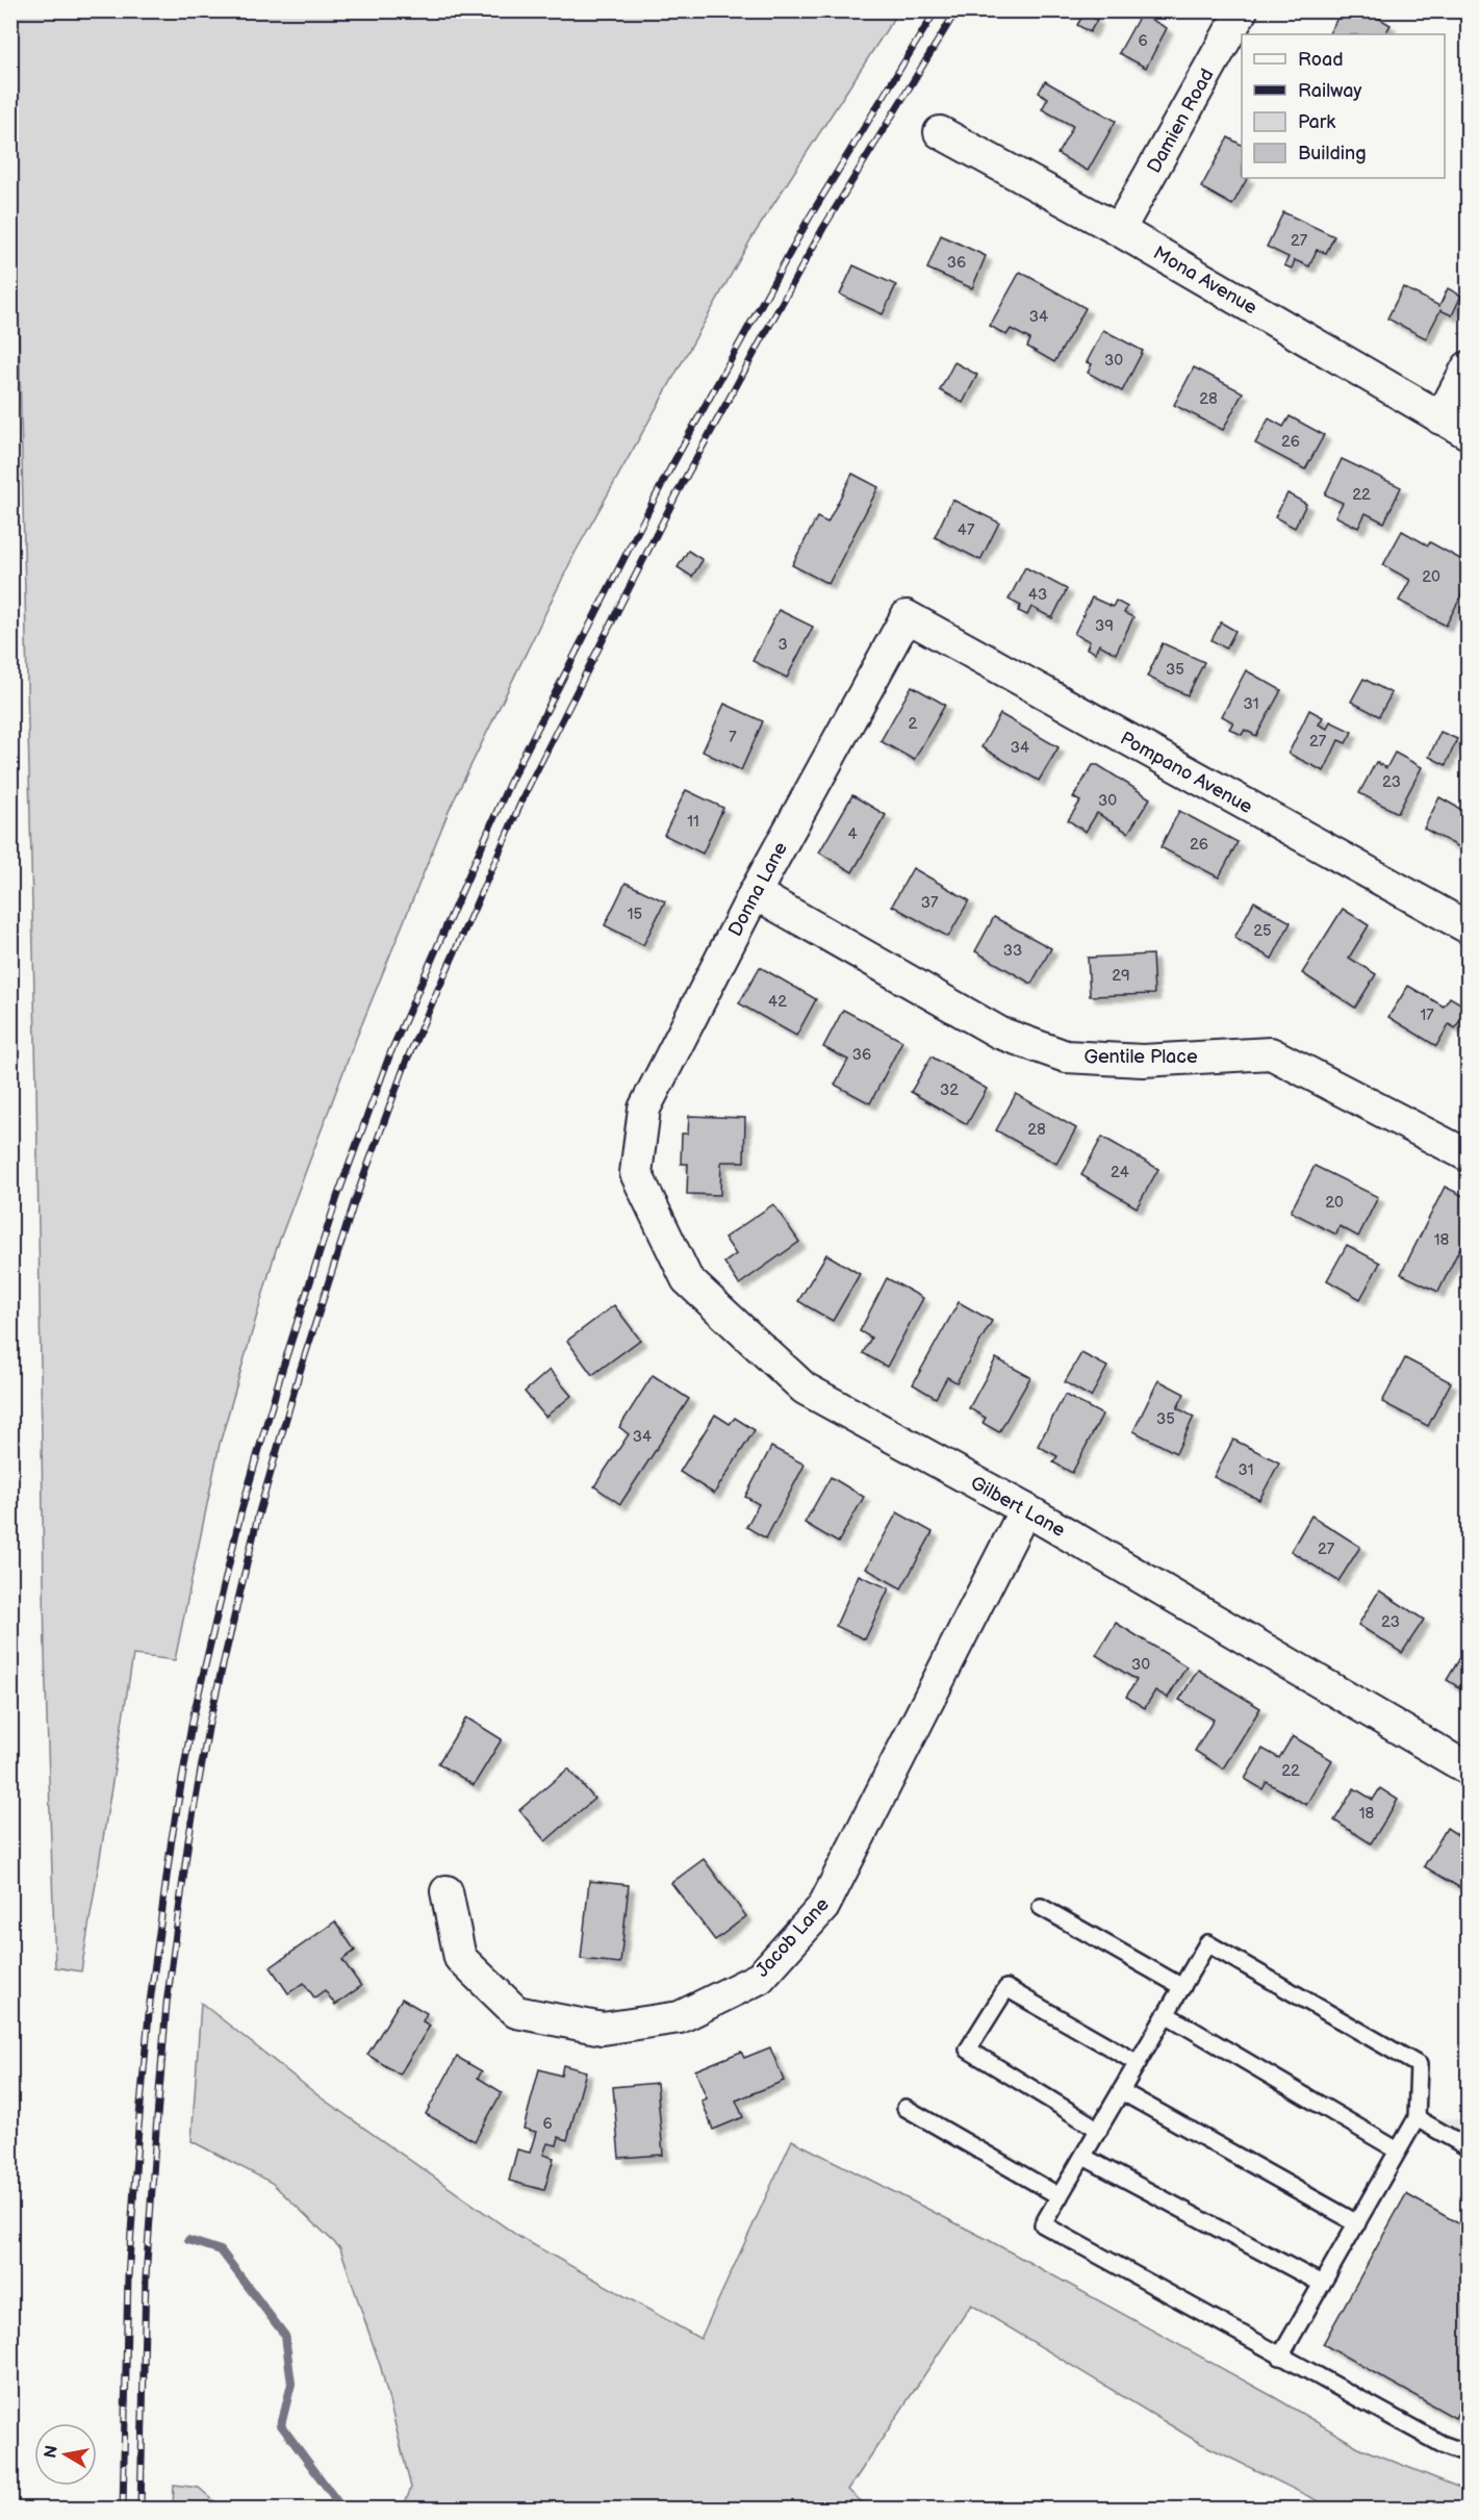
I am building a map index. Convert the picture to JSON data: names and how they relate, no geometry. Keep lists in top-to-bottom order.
{
  "streets": {
    "street": [
      "Damien Road",
      "Mona Avenue",
      "Pompano Avenue",
      "Donna Lane",
      "Gentile Place",
      "Gilbert Lane",
      "Jacob Lane"
    ]
  },
  "crossings": [
    ["Damien Road", "Mona Avenue"],
    ["Pompano Avenue", "Donna Lane"],
    ["Donna Lane", "Gentile Place"],
    ["Donna Lane", "Gilbert Lane"],
    ["Gilbert Lane", "Jacob Lane"]
  ],
  "house_numbers": [
    "6",
    "27",
    "36",
    "34",
    "30",
    "28",
    "26",
    "22",
    "47",
    "20",
    "43",
    "39",
    "3",
    "35",
    "31",
    "2",
    "7",
    "27",
    "34",
    "23",
    "30",
    "11",
    "4",
    "26",
    "37",
    "15",
    "25",
    "33",
    "29",
    "42",
    "17",
    "36",
    "32",
    "28",
    "24",
    "20",
    "18",
    "35",
    "34",
    "31",
    "27",
    "23",
    "30",
    "22",
    "18",
    "6"
  ],
  "legend": [
    "Road",
    "Railway",
    "Park",
    "Building"
  ],
  "north": "left"
}
